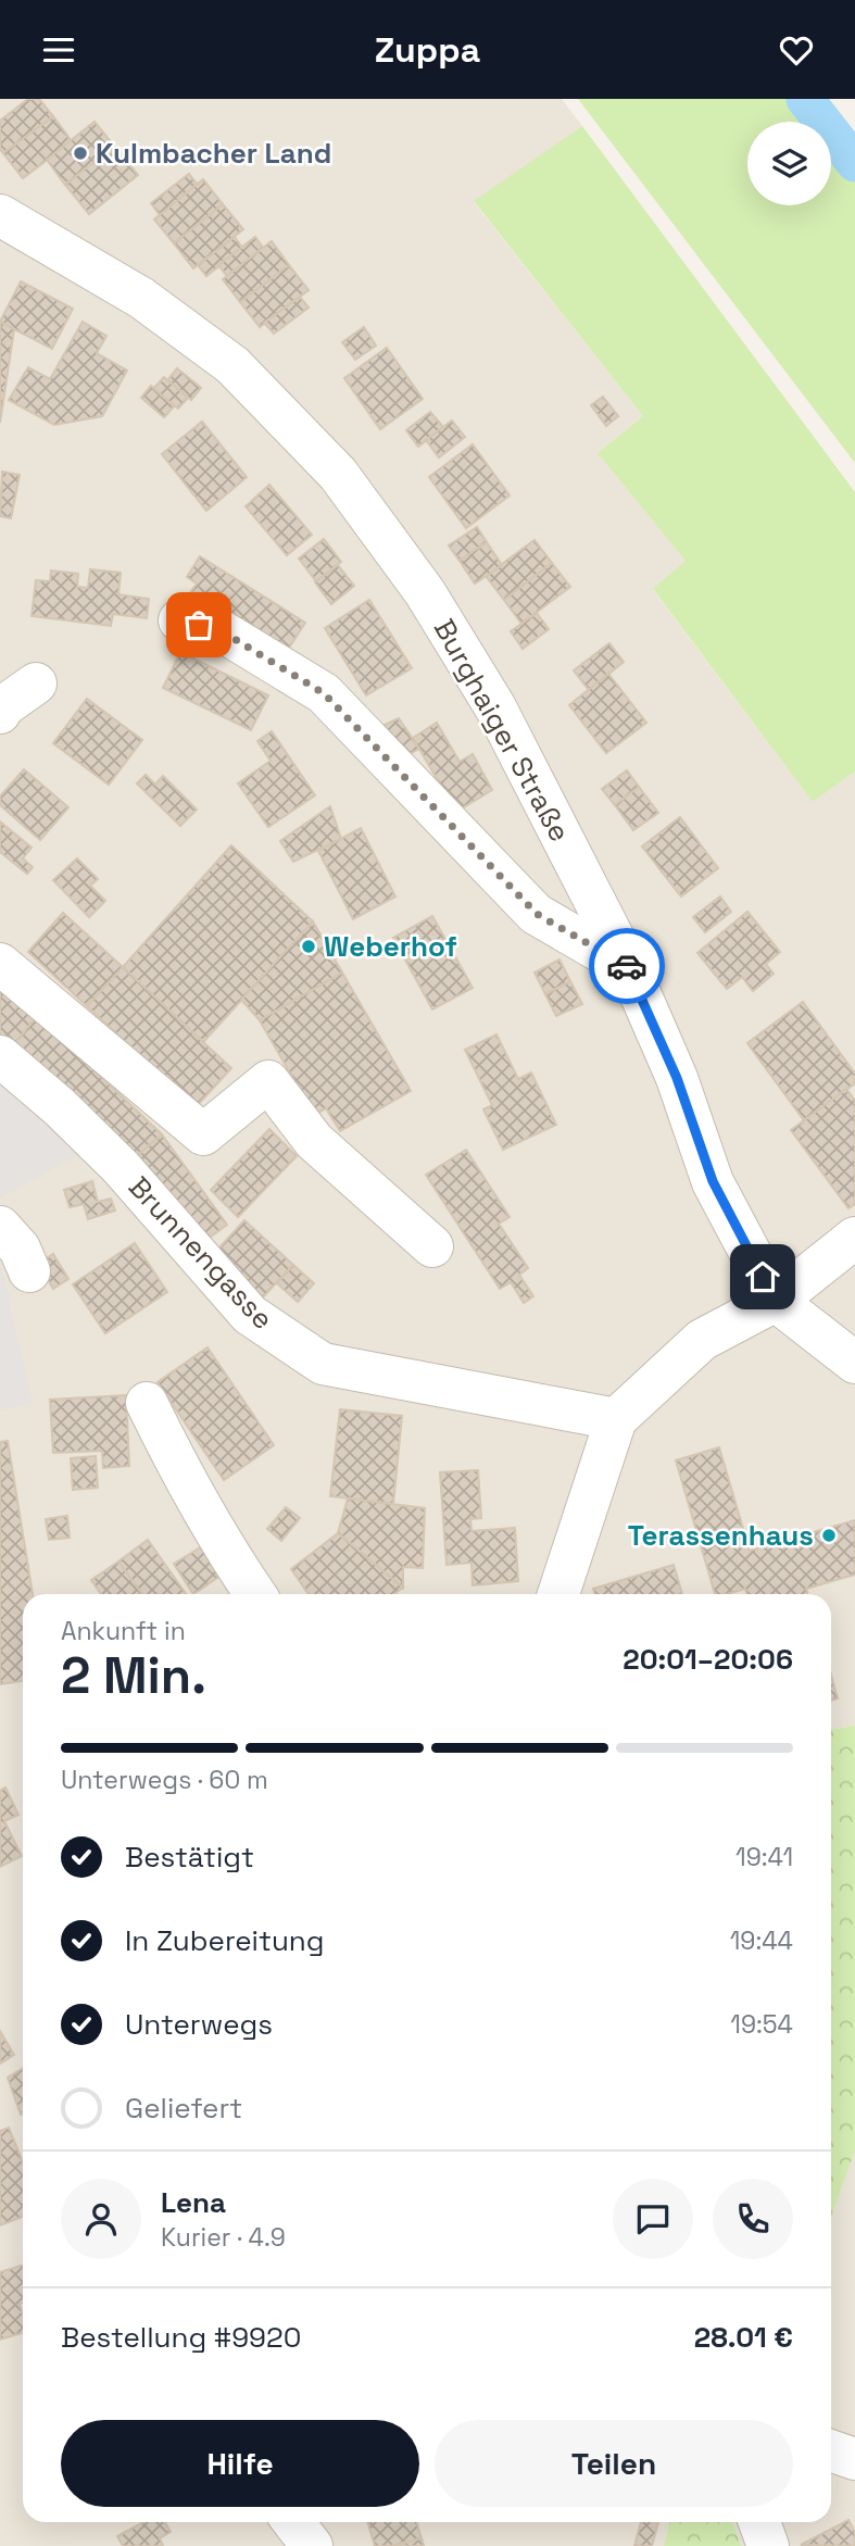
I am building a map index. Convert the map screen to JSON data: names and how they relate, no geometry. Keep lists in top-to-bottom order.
{
  "streets": {
    "street": ["Burghaiger Straße", "Brunnengasse"]
  },
  "places": ["Kulmbacher Land", "Weberhof", "Terassenhaus"],
  "page": {
    "header": "Zuppa",
    "heading": ["2 Min.", "Ankunft in", "20:01–20:06"],
    "panel": [
      "Lena",
      "Kurier · 4.9",
      "Bestellung #9920",
      "28.01 €"
    ],
    "bar": "Unterwegs · 60 m",
    "list": [
      ["Bestätigt", "19:41"],
      ["In Zubereitung", "19:44"],
      ["Unterwegs", "19:54"],
      "Geliefert"
    ],
    "buttons": ["Hilfe", "Teilen"]
  }
}
